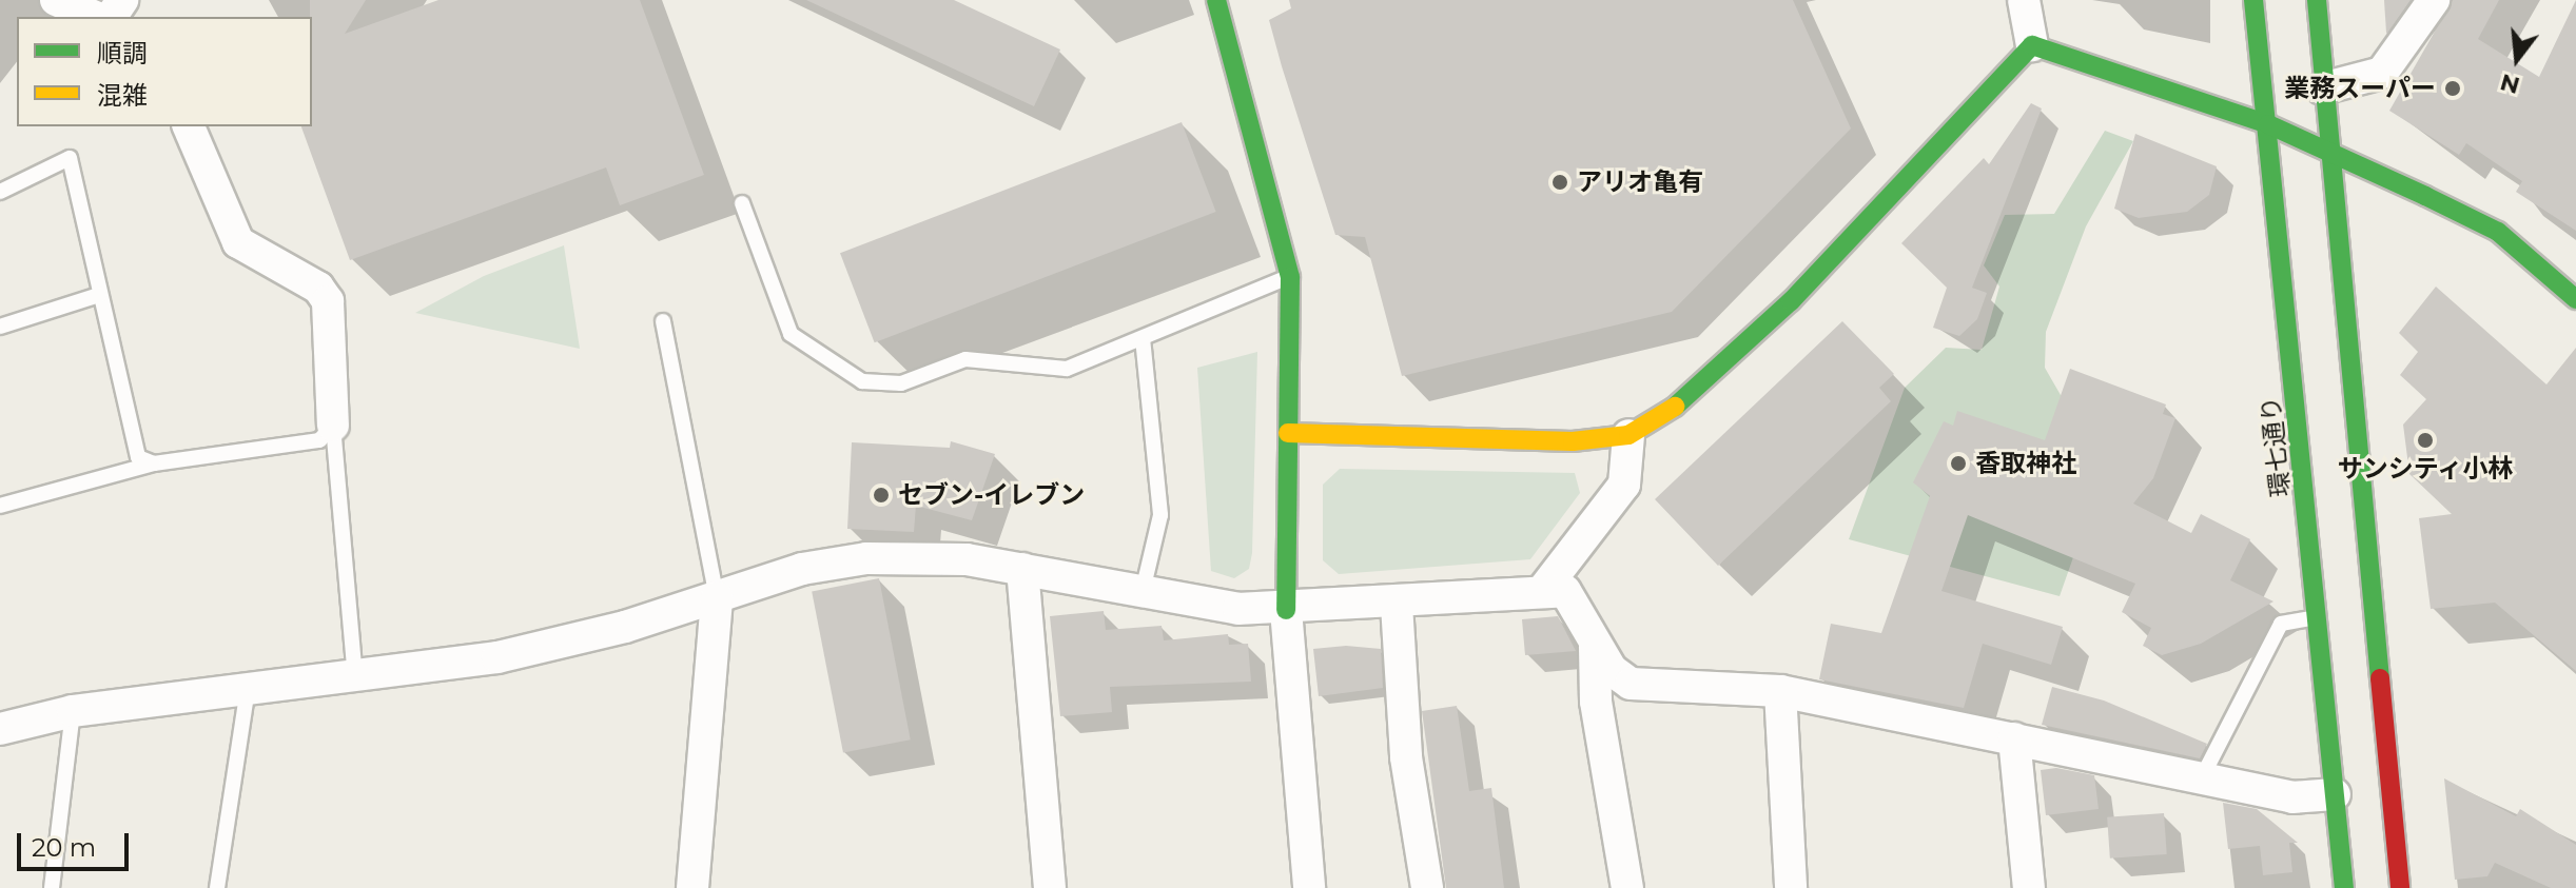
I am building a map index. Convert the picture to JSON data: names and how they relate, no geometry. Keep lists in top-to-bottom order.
{
  "streets": {
    "street": ["環七通り"]
  },
  "places": [
    "業務スーパー",
    "アリオ亀有",
    "サンシティ小林",
    "香取神社",
    "セブン-イレブン"
  ],
  "legend": ["順調", "混雑"],
  "scale_bar": "20 m",
  "north": "bottom"
}
